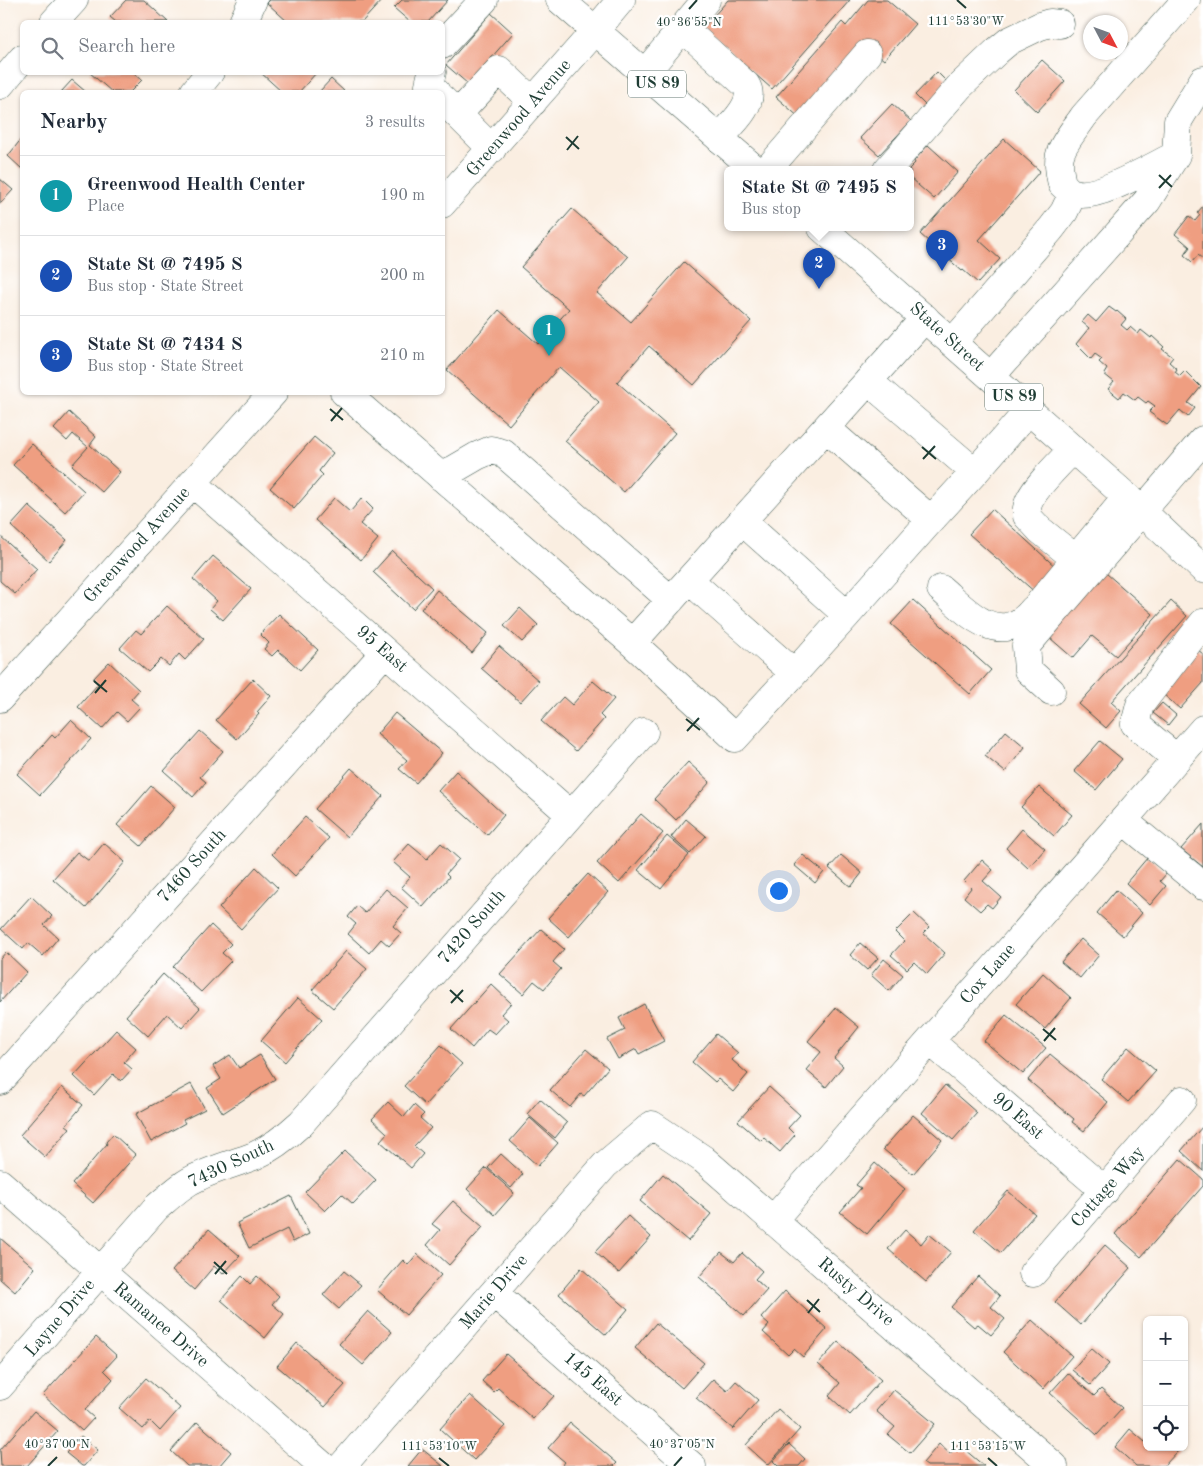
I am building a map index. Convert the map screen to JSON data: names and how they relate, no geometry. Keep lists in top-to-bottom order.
{
  "streets": {
    "street": [
      "US 89",
      "Greenwood Avenue",
      "State Street",
      "95 East",
      "7460 South",
      "7420 South",
      "Cox Lane",
      "90 East",
      "7430 South",
      "Cottage Way",
      "Marie Drive",
      "Rusty Drive",
      "Layne Drive",
      "Ramanee Drive",
      "145 East"
    ]
  },
  "crossings": [
    ["US 89", "Greenwood Avenue"],
    ["Greenwood Avenue", "95 East"],
    ["95 East", "7460 South"],
    ["95 East", "7420 South"],
    ["7420 South", "7430 South"],
    ["Cox Lane", "90 East"],
    ["Cox Lane", "Rusty Drive"],
    ["90 East", "Cottage Way"],
    ["7430 South", "Layne Drive"],
    ["7430 South", "Ramanee Drive"],
    ["Marie Drive", "Rusty Drive"],
    ["Marie Drive", "145 East"],
    ["Layne Drive", "Ramanee Drive"]
  ],
  "north": "bottom right",
  "page": {
    "search": "Search here",
    "heading": ["Nearby", "3 results"],
    "list": [
      {
        "mark": "1",
        "name": "Greenwood Health Center",
        "note": "Place",
        "value": "190 m"
      },
      {
        "mark": "2",
        "name": "State St @ 7495 S",
        "note": "Bus stop · State Street",
        "value": "200 m"
      },
      {
        "mark": "3",
        "name": "State St @ 7434 S",
        "note": "Bus stop · State Street",
        "value": "210 m"
      }
    ],
    "popup": ["State St @ 7495 S", "Bus stop"],
    "pins": ["3", "2", "1"],
    "map_buttons": ["+", "−"]
  },
  "coordinates": [
    "111°53'30\"W",
    "40°36'55\"N",
    "40°37'00\"N",
    "40°37'05\"N",
    "111°53'10\"W",
    "111°53'15\"W"
  ]
}
